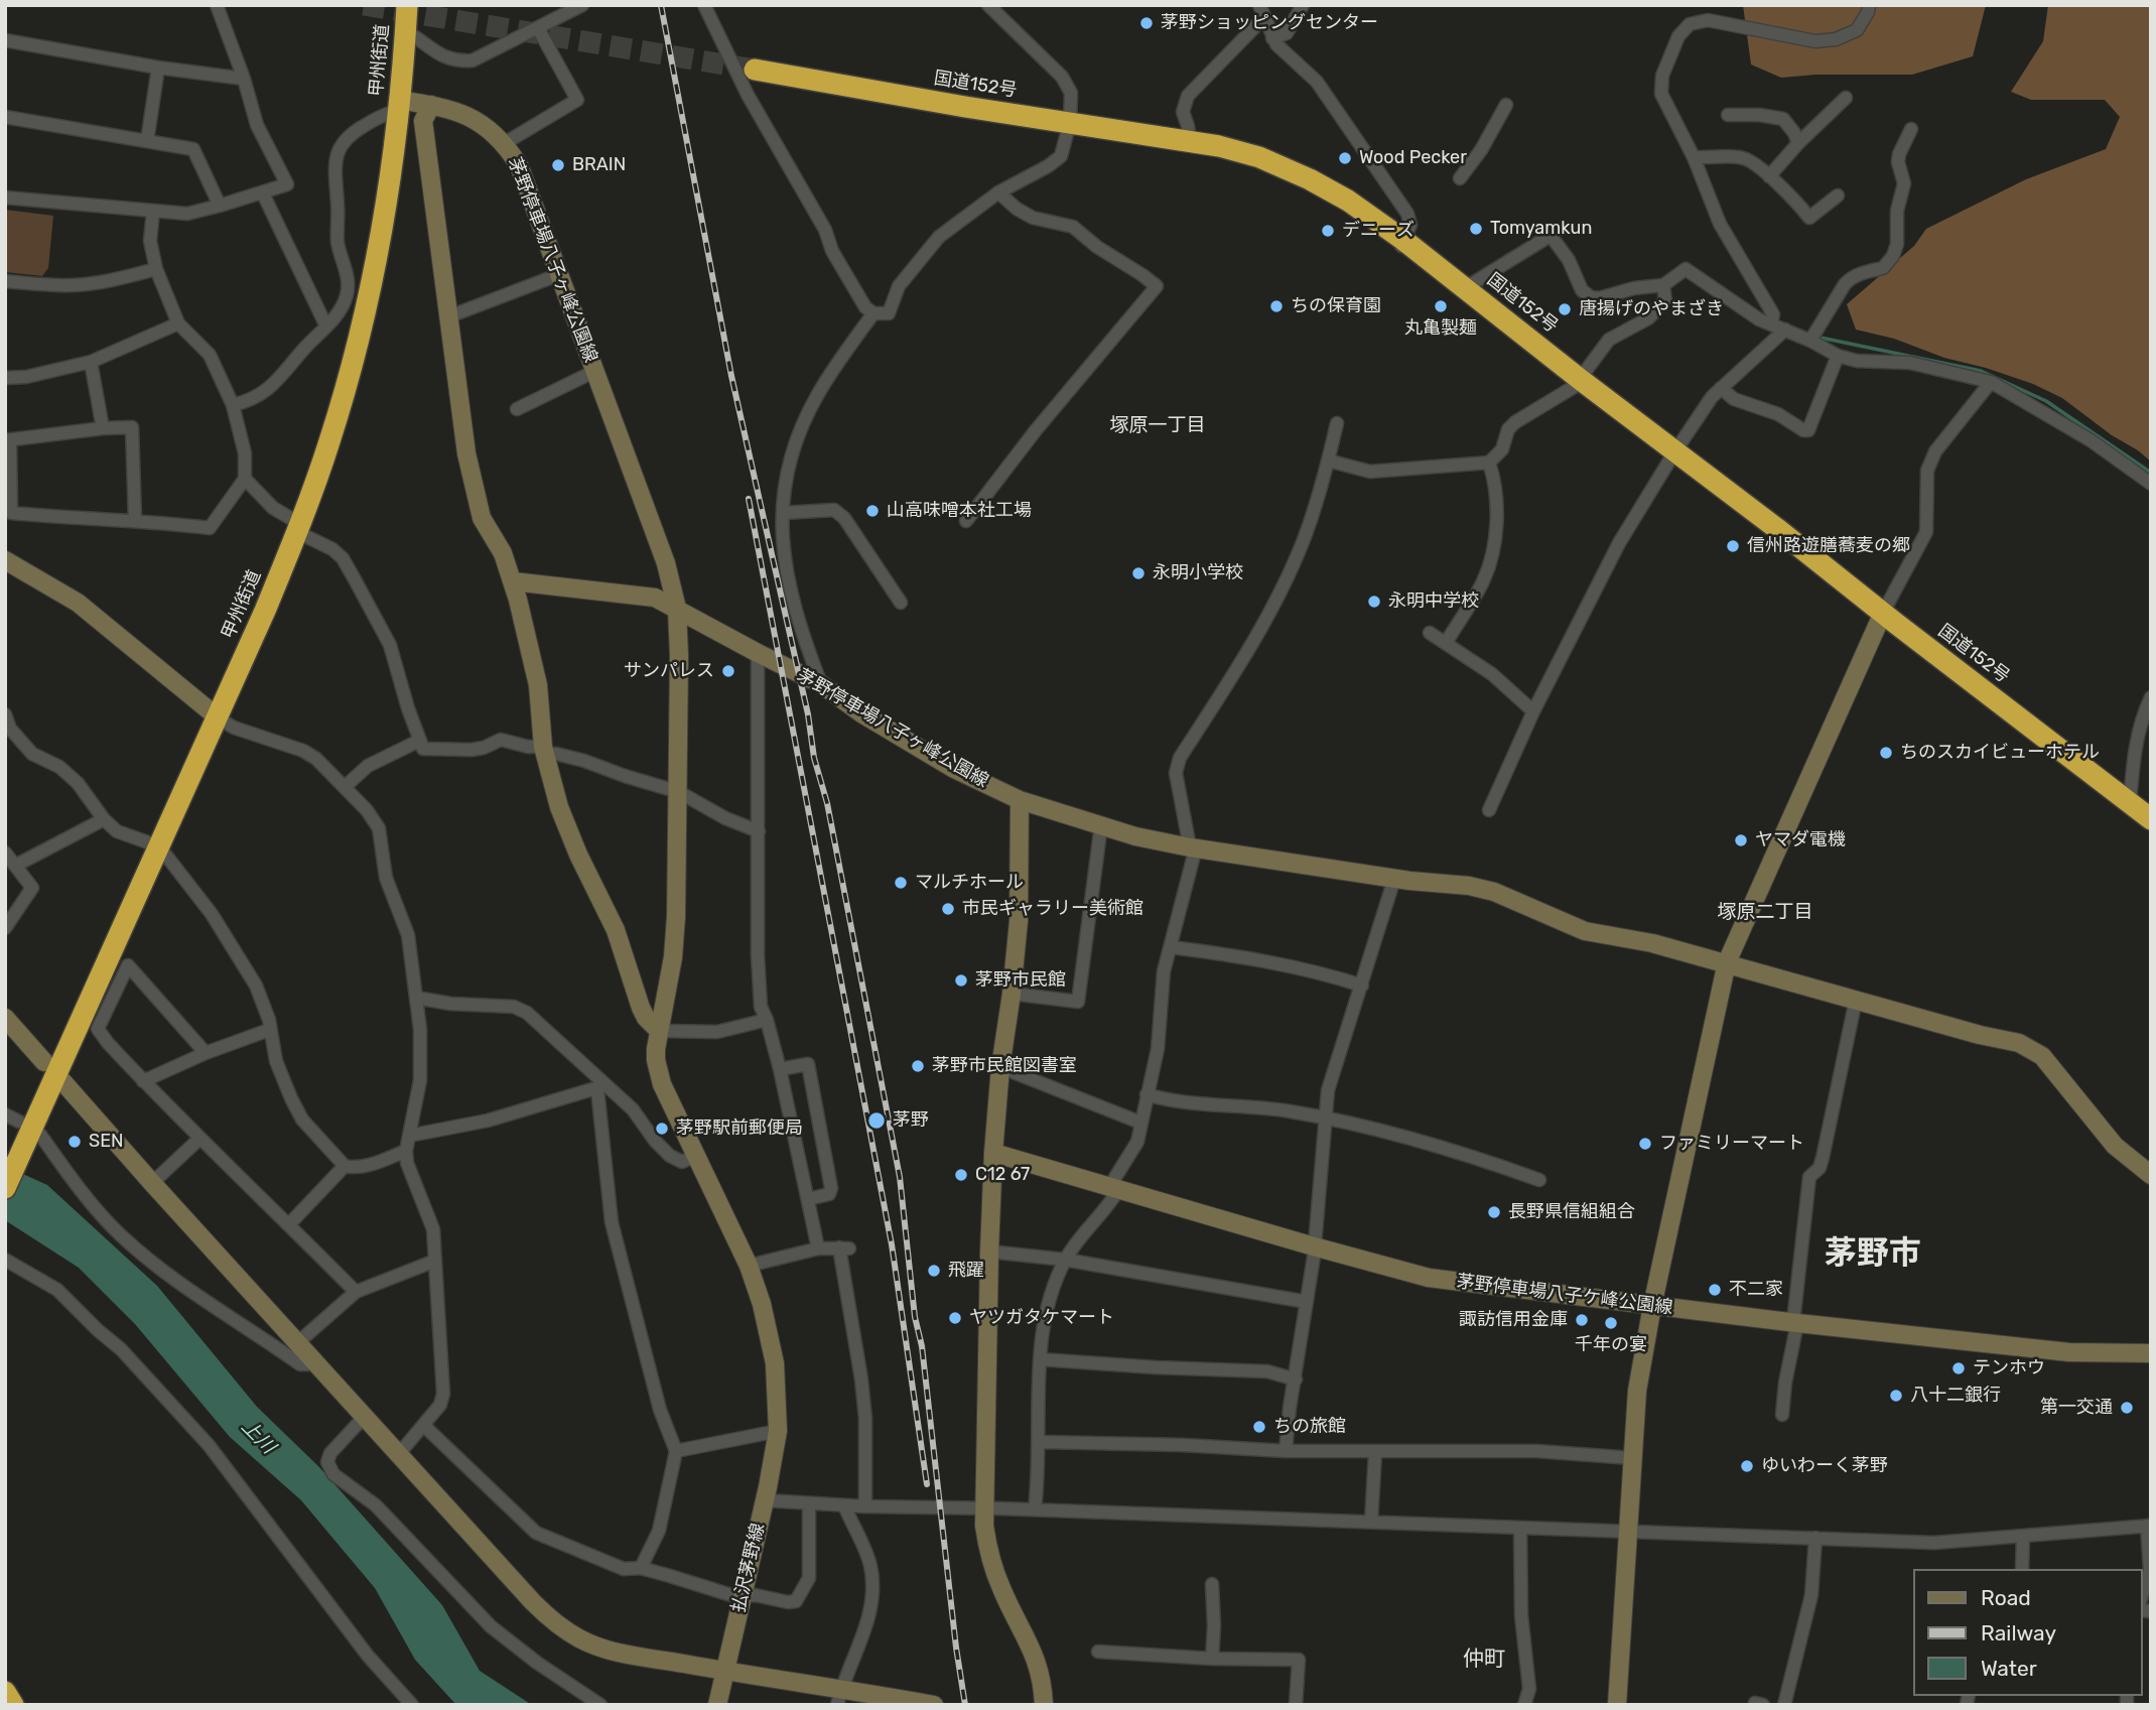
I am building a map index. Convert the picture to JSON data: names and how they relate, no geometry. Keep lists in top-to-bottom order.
{
  "streets": {
    "highway": ["甲州街道", "国道152号"],
    "street": ["茅野停車場八子ヶ峰公園線", "茅野停車場八子ケ峰公園線", "払沢茅野線"]
  },
  "crossings": [
    ["甲州街道", "茅野停車場八子ヶ峰公園線"]
  ],
  "districts": [
    "塚原一丁目",
    "塚原二丁目",
    "茅野市",
    "仲町"
  ],
  "water": ["上川"],
  "places": [
    "茅野ショッピングセンター",
    "Wood Pecker",
    "BRAIN",
    "Tomyamkun",
    "デニーズ",
    "ちの保育園",
    "丸亀製麺",
    "唐揚げのやまざき",
    "山高味噌本社工場",
    "信州路遊膳蕎麦の郷",
    "永明小学校",
    "永明中学校",
    "サンパレス",
    "ちのスカイビューホテル",
    "ヤマダ電機",
    "マルチホール",
    "市民ギャラリー美術館",
    "茅野市民館",
    "茅野市民館図書室",
    "茅野",
    "茅野駅前郵便局",
    "SEN",
    "ファミリーマート",
    "C12 67",
    "長野県信組組合",
    "飛躍",
    "不二家",
    "ヤツガタケマート",
    "諏訪信用金庫",
    "千年の宴",
    "テンホウ",
    "八十二銀行",
    "第一交通",
    "ちの旅館",
    "ゆいわーく茅野"
  ],
  "legend": ["Road", "Railway", "Water"]
}
